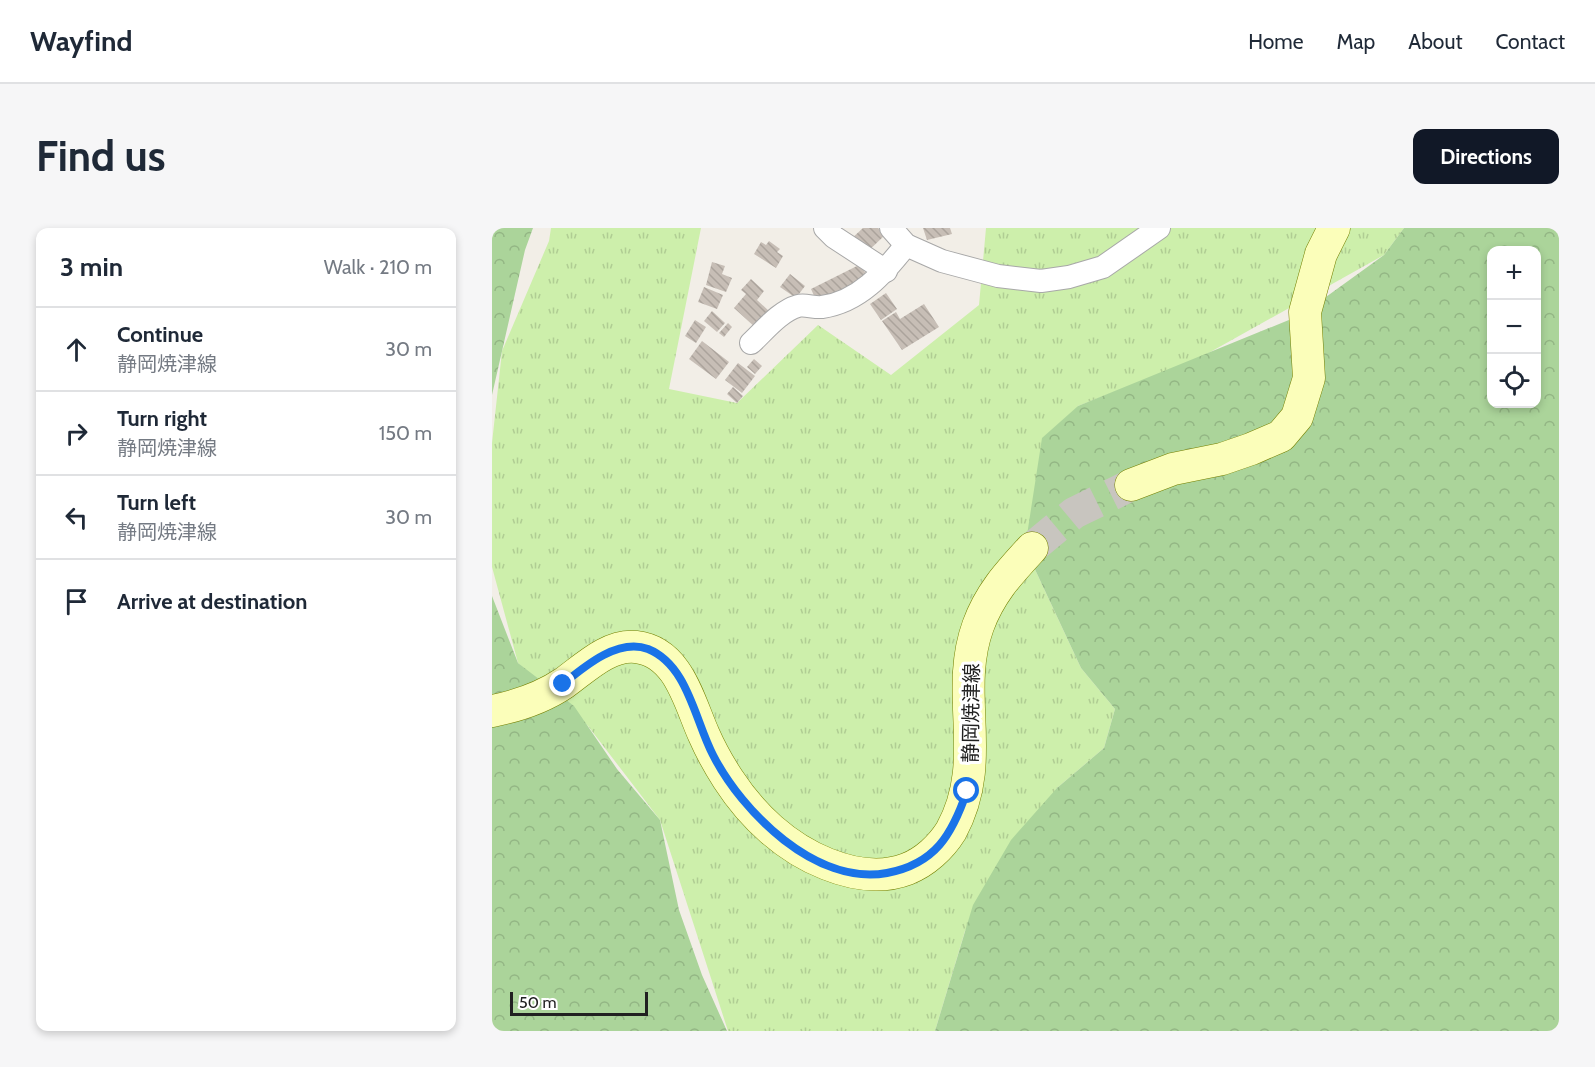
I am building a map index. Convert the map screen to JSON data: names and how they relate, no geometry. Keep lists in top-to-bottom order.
{
  "streets": {
    "main road": ["静岡焼津線"]
  },
  "scale_bar": "50 m",
  "page": {
    "header": "Wayfind",
    "nav": [
      "Home",
      "Map",
      "About",
      "Contact"
    ],
    "buttons": "Directions",
    "title": "Find us",
    "heading": ["3 min", "Walk · 210 m"],
    "map_buttons": ["+", "−"],
    "list": [
      ["Continue", "静岡焼津線", "30 m"],
      ["Turn right", "静岡焼津線", "150 m"],
      ["Turn left", "静岡焼津線", "30 m"],
      "Arrive at destination"
    ],
    "scale": "50 m"
  }
}
